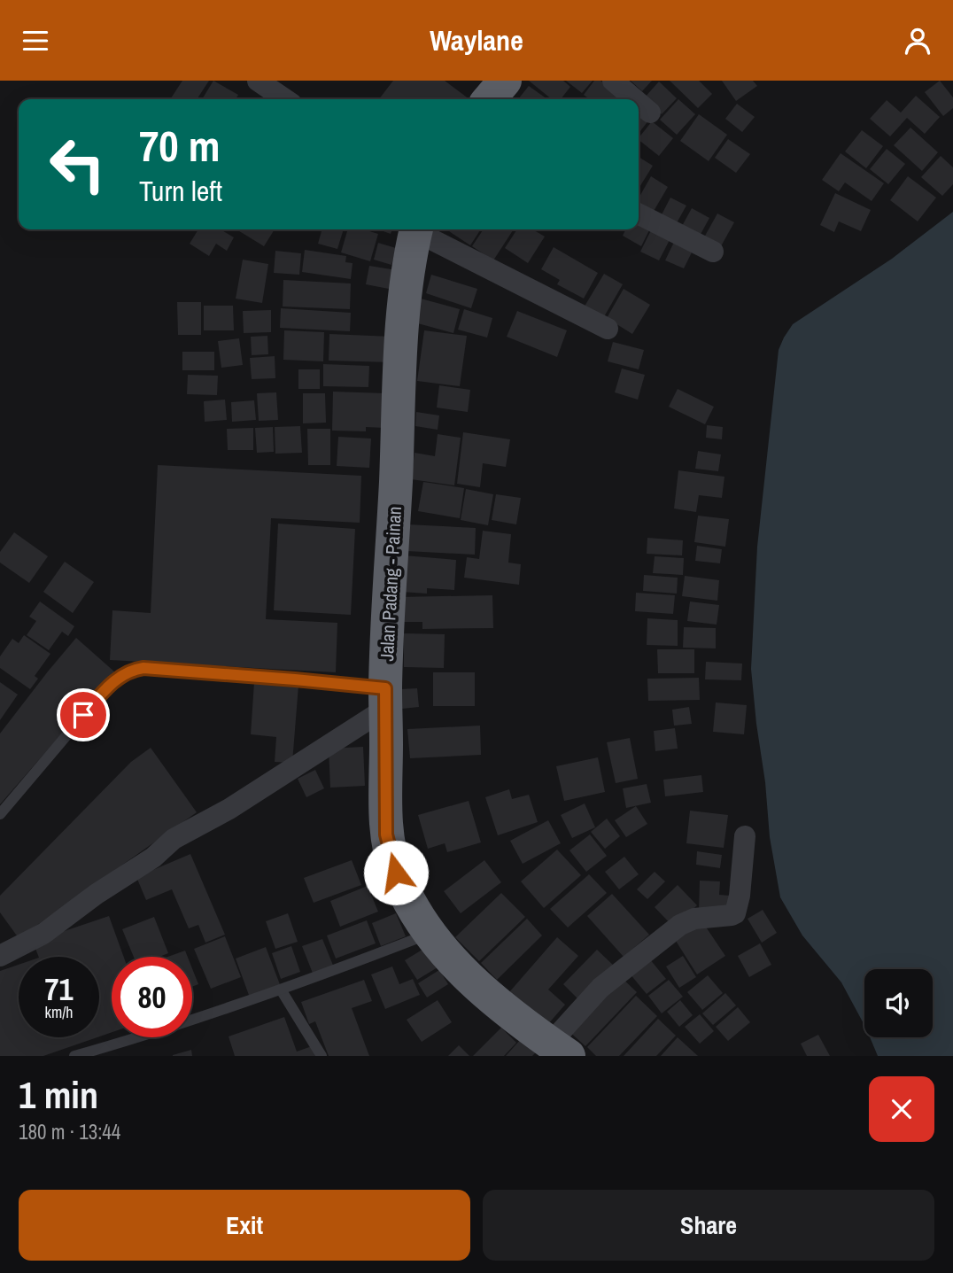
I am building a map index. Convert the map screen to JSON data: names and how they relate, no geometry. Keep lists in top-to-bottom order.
{
  "streets": {
    "highway": ["Jalan Padang - Painan"]
  },
  "page": {
    "header": "Waylane",
    "turn": ["70 m", "Turn left"],
    "speed": "71 km/h",
    "limit": "80",
    "heading": ["1 min", "180 m · 13:44"],
    "buttons": ["Exit", "Share"]
  }
}
